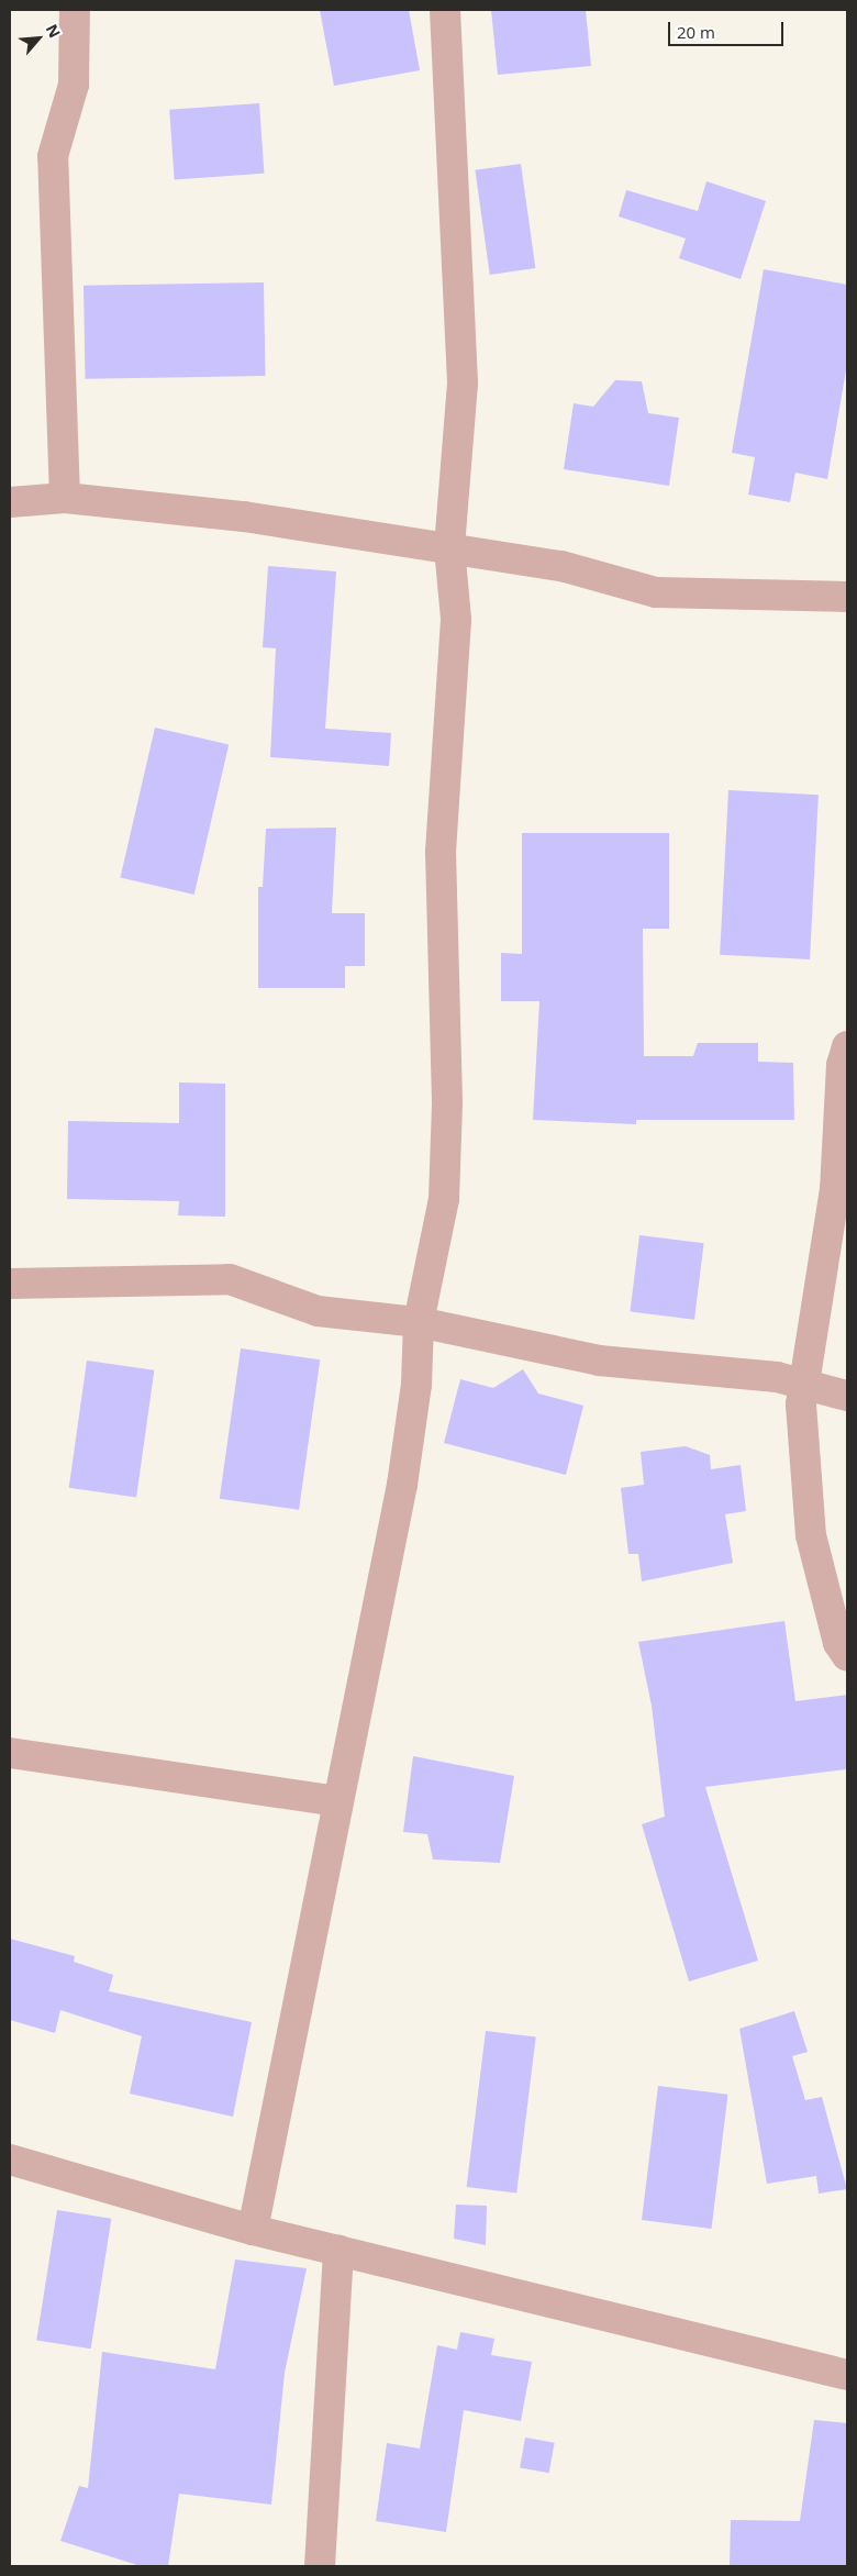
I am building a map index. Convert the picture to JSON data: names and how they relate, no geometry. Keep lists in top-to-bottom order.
{
  "scale_bar": "20 m",
  "north": "top right"
}
